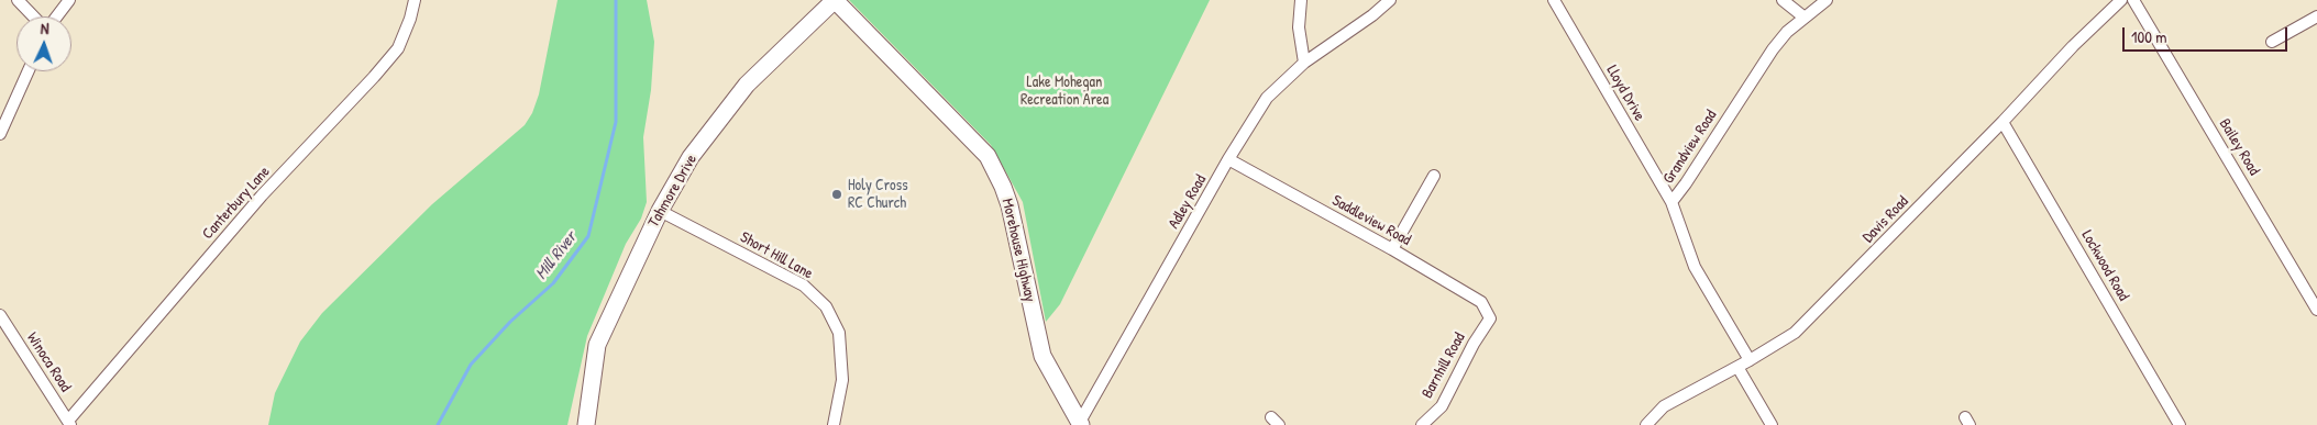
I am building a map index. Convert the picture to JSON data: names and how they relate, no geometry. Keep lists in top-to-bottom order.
{
  "streets": {
    "street": [
      "Lloyd Drive",
      "Grandview Road",
      "Bailey Road",
      "Tahmore Drive",
      "Adley Road",
      "Canterbury Lane",
      "Davis Road",
      "Saddleview Road",
      "Morehouse Highway",
      "Short Hill Lane",
      "Lockwood Road",
      "Winoca Road",
      "Barnhill Road"
    ]
  },
  "crossings": [
    ["Lloyd Drive", "Grandview Road"],
    ["Grandview Road", "Davis Road"],
    ["Tahmore Drive", "Morehouse Highway"],
    ["Tahmore Drive", "Short Hill Lane"],
    ["Adley Road", "Saddleview Road"],
    ["Adley Road", "Morehouse Highway"],
    ["Canterbury Lane", "Winoca Road"],
    ["Davis Road", "Lockwood Road"],
    ["Saddleview Road", "Barnhill Road"]
  ],
  "water": ["Mill River"],
  "parks": ["Lake Mohegan Recreation Area"],
  "places": ["Holy Cross RC Church"],
  "scale_bar": "100 m",
  "north": "top"
}
